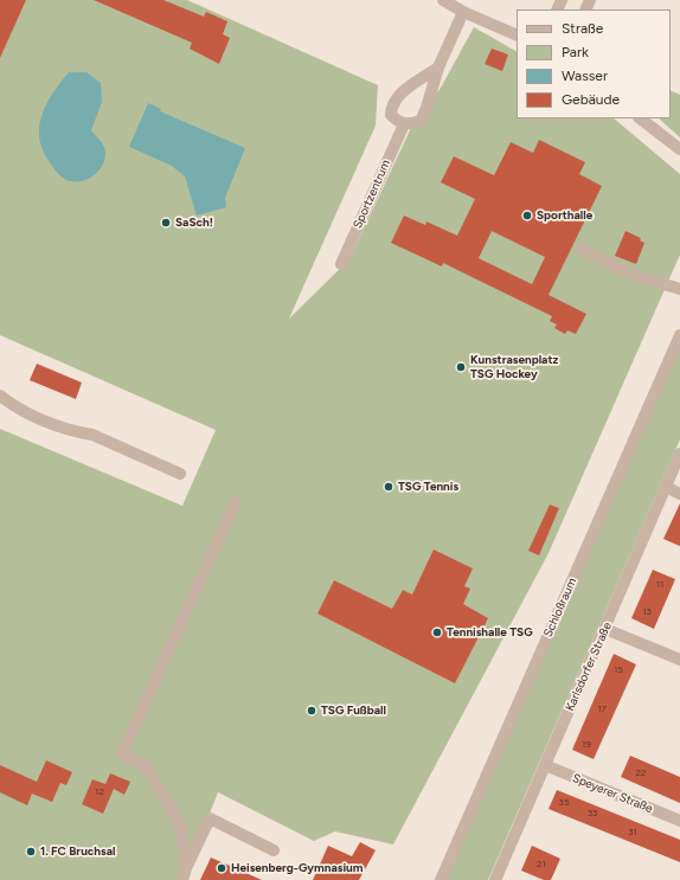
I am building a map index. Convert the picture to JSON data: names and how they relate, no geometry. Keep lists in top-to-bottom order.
{
  "streets": {
    "street": [
      "Sportzentrum",
      "Schloßraum",
      "Karlsdorfer Straße",
      "Speyerer Straße"
    ]
  },
  "crossings": [
    ["Karlsdorfer Straße", "Speyerer Straße"]
  ],
  "places": [
    "Sporthalle",
    "SaSch!",
    "Kunstrasenplatz TSG Hockey",
    "TSG Tennis",
    "Tennishalle TSG",
    "TSG Fußball",
    "1. FC Bruchsal",
    "Heisenberg-Gymnasium"
  ],
  "house_numbers": [
    "11",
    "13",
    "15",
    "17",
    "19",
    "22",
    "12",
    "35",
    "33",
    "31",
    "21"
  ],
  "legend": [
    "Straße",
    "Park",
    "Wasser",
    "Gebäude"
  ]
}
